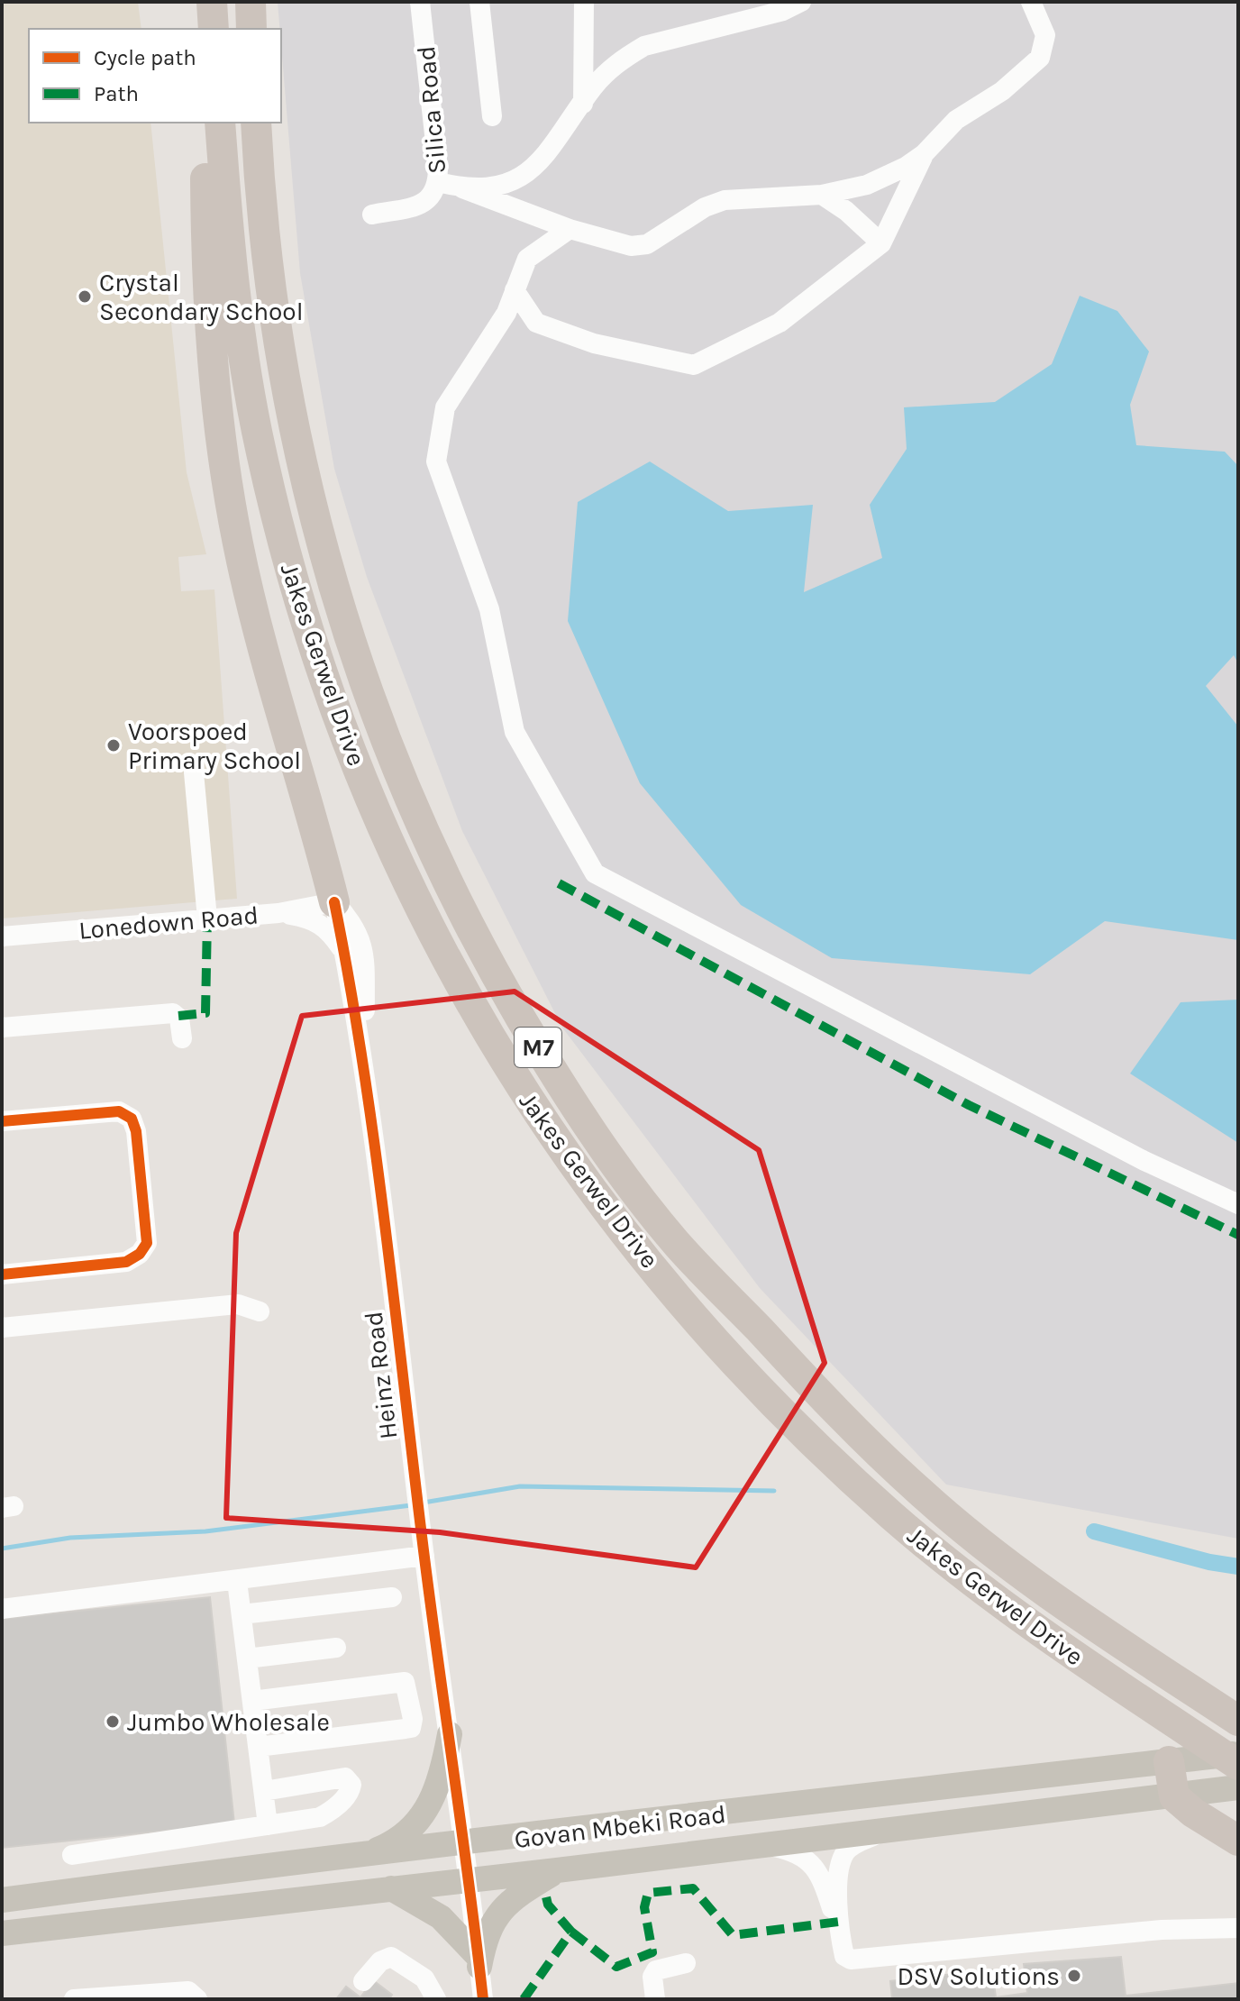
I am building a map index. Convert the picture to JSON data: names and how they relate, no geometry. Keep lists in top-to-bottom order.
{
  "streets": {
    "highway": ["Jakes Gerwel Drive", "M7"],
    "main road": ["Govan Mbeki Road"],
    "street": ["Silica Road", "Lonedown Road", "Heinz Road"]
  },
  "crossings": [
    ["Lonedown Road", "Heinz Road"],
    ["Heinz Road", "Govan Mbeki Road"]
  ],
  "places": [
    "Crystal Secondary School",
    "Voorspoed Primary School",
    "Jumbo Wholesale",
    "DSV Solutions"
  ],
  "legend": ["Cycle path", "Path"]
}
